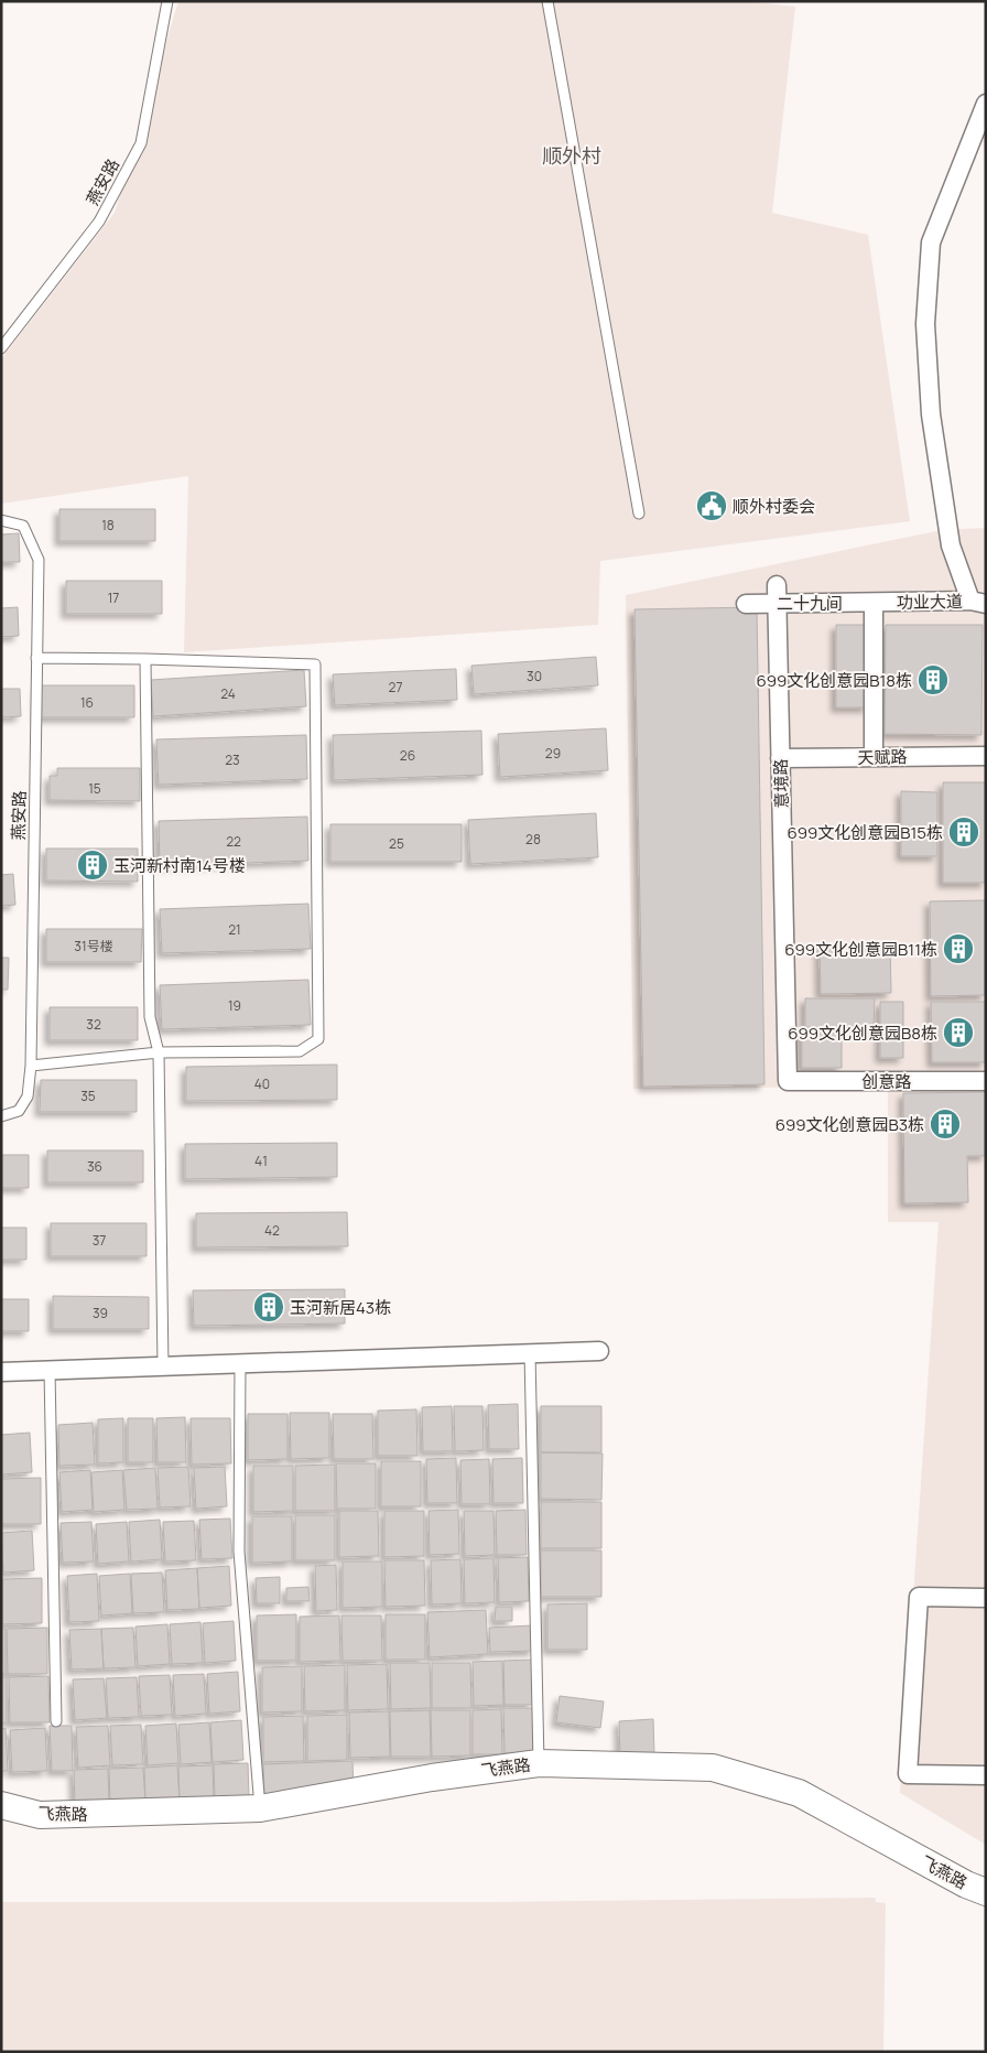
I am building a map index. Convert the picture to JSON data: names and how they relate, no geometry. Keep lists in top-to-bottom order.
{
  "streets": {
    "street": [
      "功业大道",
      "二十九间",
      "天赋路",
      "意境路",
      "创意路",
      "飞燕路"
    ],
    "lane": ["燕安路"]
  },
  "crossings": [
    ["功业大道", "二十九间"],
    ["二十九间", "意境路"],
    ["天赋路", "意境路"],
    ["意境路", "创意路"]
  ],
  "districts": ["顺外村"],
  "places": {
    "public building": ["顺外村委会"],
    "building": [
      "699文化创意园B18栋",
      "699文化创意园B15栋",
      "玉河新村南14号楼",
      "699文化创意园B11栋",
      "699文化创意园B8栋",
      "699文化创意园B3栋",
      "玉河新居43栋"
    ]
  },
  "house_numbers": [
    "18",
    "17",
    "30",
    "27",
    "24",
    "16",
    "29",
    "26",
    "23",
    "15",
    "28",
    "22",
    "25",
    "21",
    "31号楼",
    "19",
    "32",
    "40",
    "35",
    "41",
    "36",
    "42",
    "37",
    "39"
  ]
}
